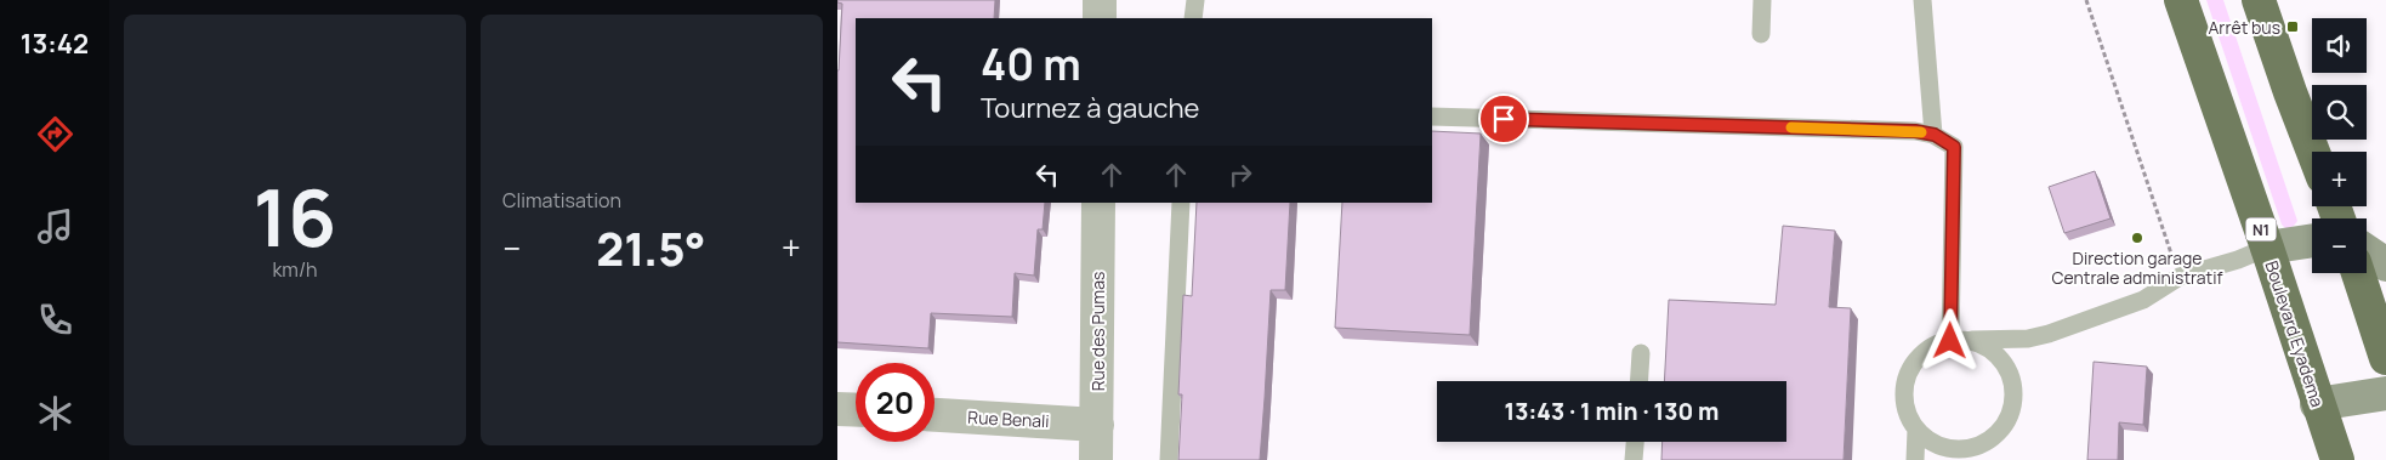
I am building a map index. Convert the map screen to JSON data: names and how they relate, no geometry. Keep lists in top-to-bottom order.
{
  "streets": {
    "highway": ["N1", "Boulevard Eyadema"],
    "street": ["Rue des Pumas", "Rue Benali"]
  },
  "crossings": [
    ["Rue des Pumas", "Rue Benali"]
  ],
  "places": {
    "transit": ["Arrêt bus"],
    "other": ["Direction garage Centrale administratif"]
  },
  "page": {
    "tabs": "13:42",
    "tile": [
      ["16", "km/h"],
      "Climatisation"
    ],
    "map_buttons": ["+", "−"],
    "turn": ["40 m", "Tournez à gauche"],
    "heat": ["−", "21.5°", "+"],
    "limit": "20",
    "trip": "13:43 · 1 min · 130 m"
  }
}
